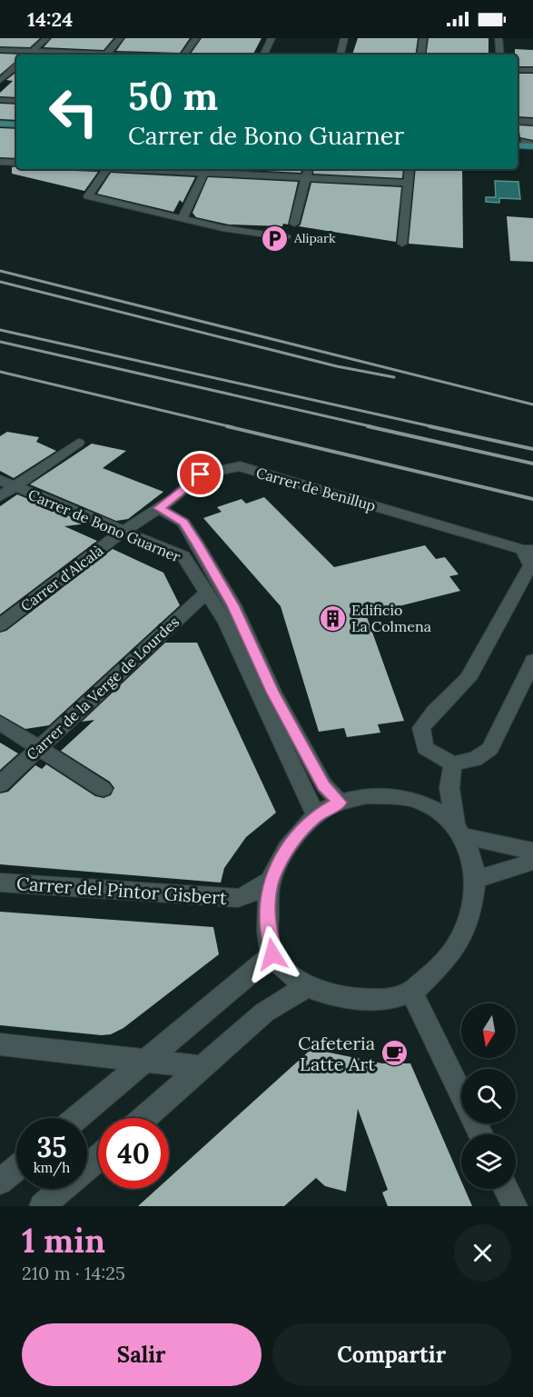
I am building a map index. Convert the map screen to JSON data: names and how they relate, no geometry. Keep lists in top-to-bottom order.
{
  "streets": {
    "street": [
      "Carrer de Benillup",
      "Carrer de Bono Guarner",
      "Carrer d'Alcalà",
      "Carrer de la Verge de Lourdes",
      "Carrer del Pintor Gisbert"
    ]
  },
  "crossings": [
    ["Carrer de Benillup", "Carrer de Bono Guarner"],
    ["Carrer de Benillup", "Carrer d'Alcalà"],
    ["Carrer de Bono Guarner", "Carrer d'Alcalà"],
    ["Carrer de Bono Guarner", "Carrer de la Verge de Lourdes"]
  ],
  "places": {
    "parking": ["Alipark"],
    "building": ["Edificio La Colmena"],
    "cafe": ["Cafeteria Latte Art"]
  },
  "north": "bottom",
  "page": {
    "status": "14:24",
    "turn": ["50 m", "Carrer de Bono Guarner"],
    "speed": "35 km/h",
    "limit": "40",
    "heading": ["1 min", "210 m · 14:25"],
    "buttons": ["Salir", "Compartir"]
  }
}
